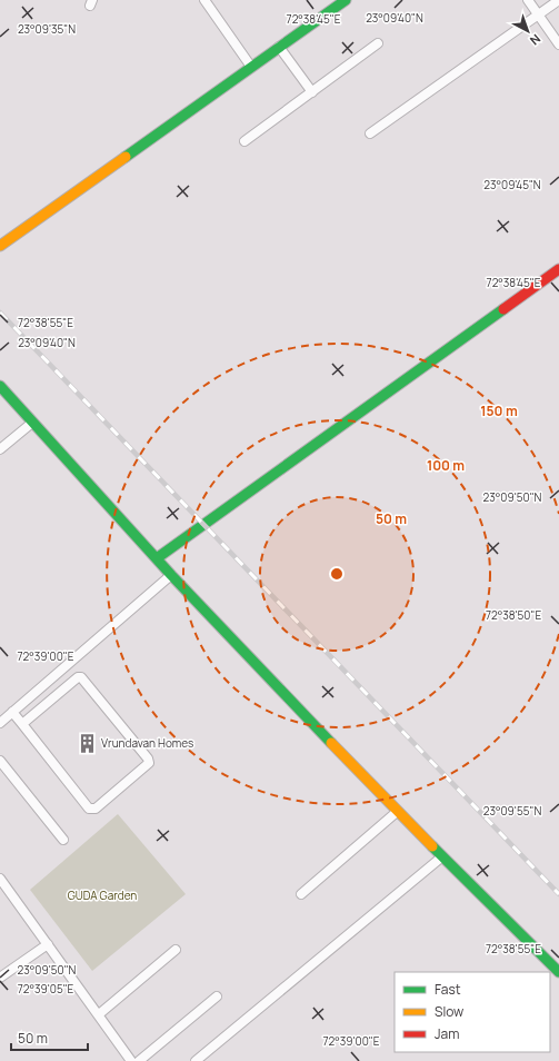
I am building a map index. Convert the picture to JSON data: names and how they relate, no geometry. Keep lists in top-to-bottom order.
{
  "parks": ["GUDA Garden"],
  "places": {
    "building": ["Vrundavan Homes"]
  },
  "legend": ["Fast", "Slow", "Jam"],
  "scale_bar": "50 m",
  "north": "bottom right",
  "coordinates": [
    "23°09'40\"N",
    "72°38'45\"E",
    "23°09'35\"N",
    "23°09'45\"N",
    "72°38'55\"E",
    "23°09'50\"N",
    "72°38'50\"E",
    "72°39'00\"E",
    "23°09'55\"N",
    "72°39'05\"E"
  ],
  "rings": ["150 m", "100 m", "50 m"]
}
